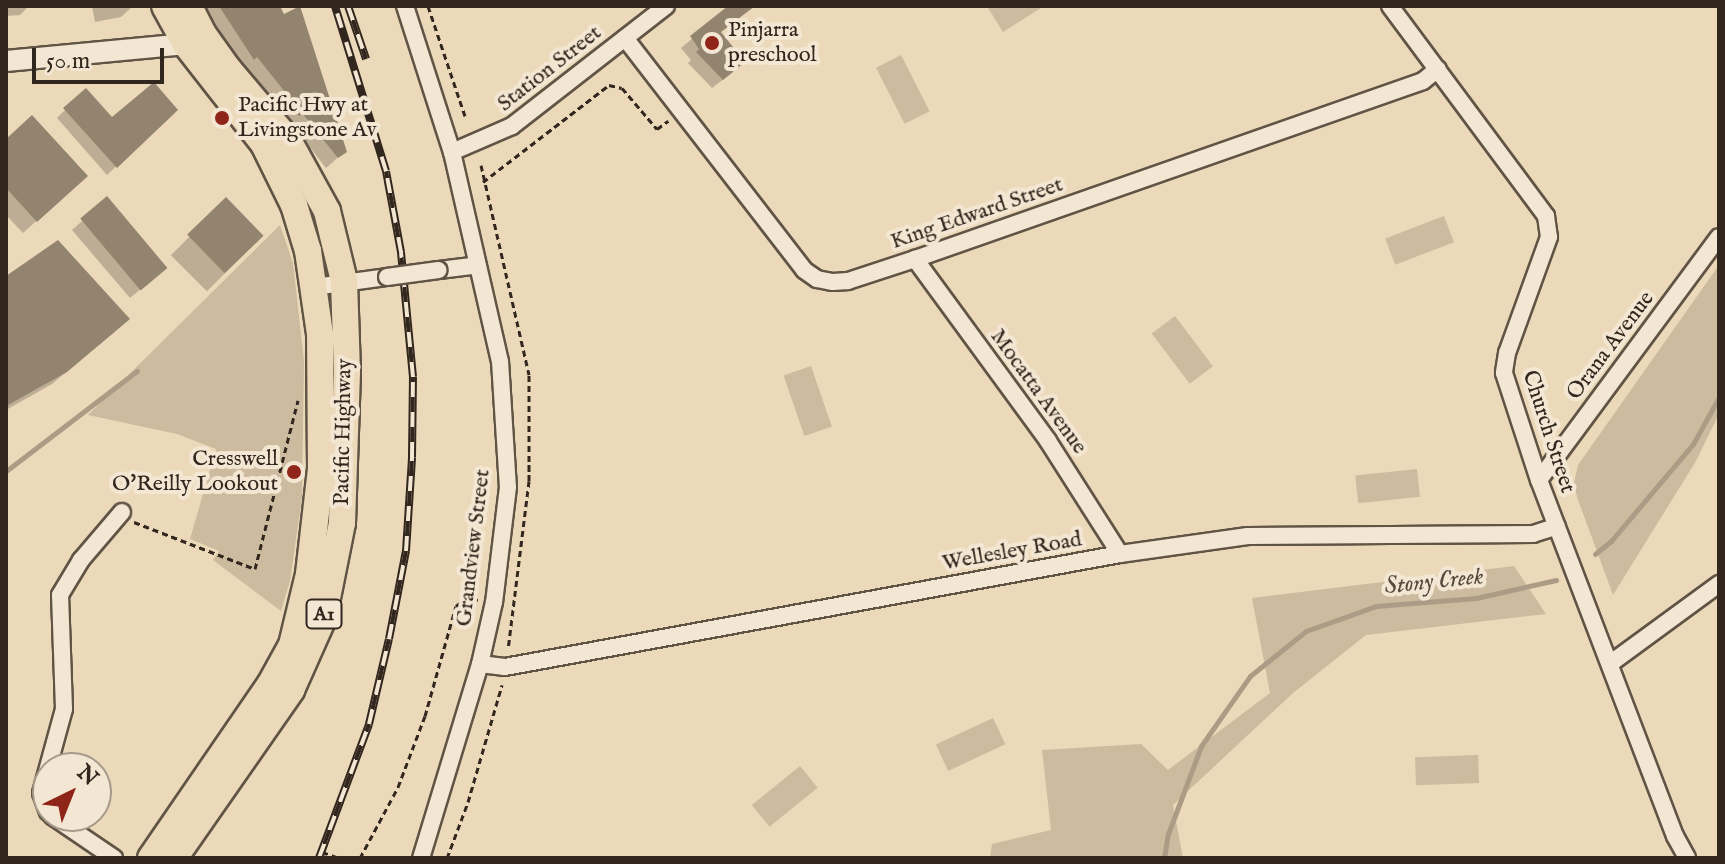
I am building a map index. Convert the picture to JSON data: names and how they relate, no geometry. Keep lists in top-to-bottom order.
{
  "streets": {
    "highway": ["Pacific Highway", "A1"],
    "street": [
      "Station Street",
      "King Edward Street",
      "Orana Avenue",
      "Mocatta Avenue",
      "Church Street",
      "Grandview Street",
      "Wellesley Road"
    ]
  },
  "crossings": [
    ["Station Street", "King Edward Street"],
    ["Station Street", "Grandview Street"],
    ["King Edward Street", "Mocatta Avenue"],
    ["King Edward Street", "Church Street"],
    ["Orana Avenue", "Church Street"],
    ["Mocatta Avenue", "Wellesley Road"],
    ["Church Street", "Wellesley Road"],
    ["Grandview Street", "Wellesley Road"]
  ],
  "water": ["Stony Creek"],
  "places": ["Pinjarra preschool", "Pacific Hwy at Livingstone Av", "Cresswell O'Reilly Lookout"],
  "scale_bar": "50 m",
  "north": "top right"
}
